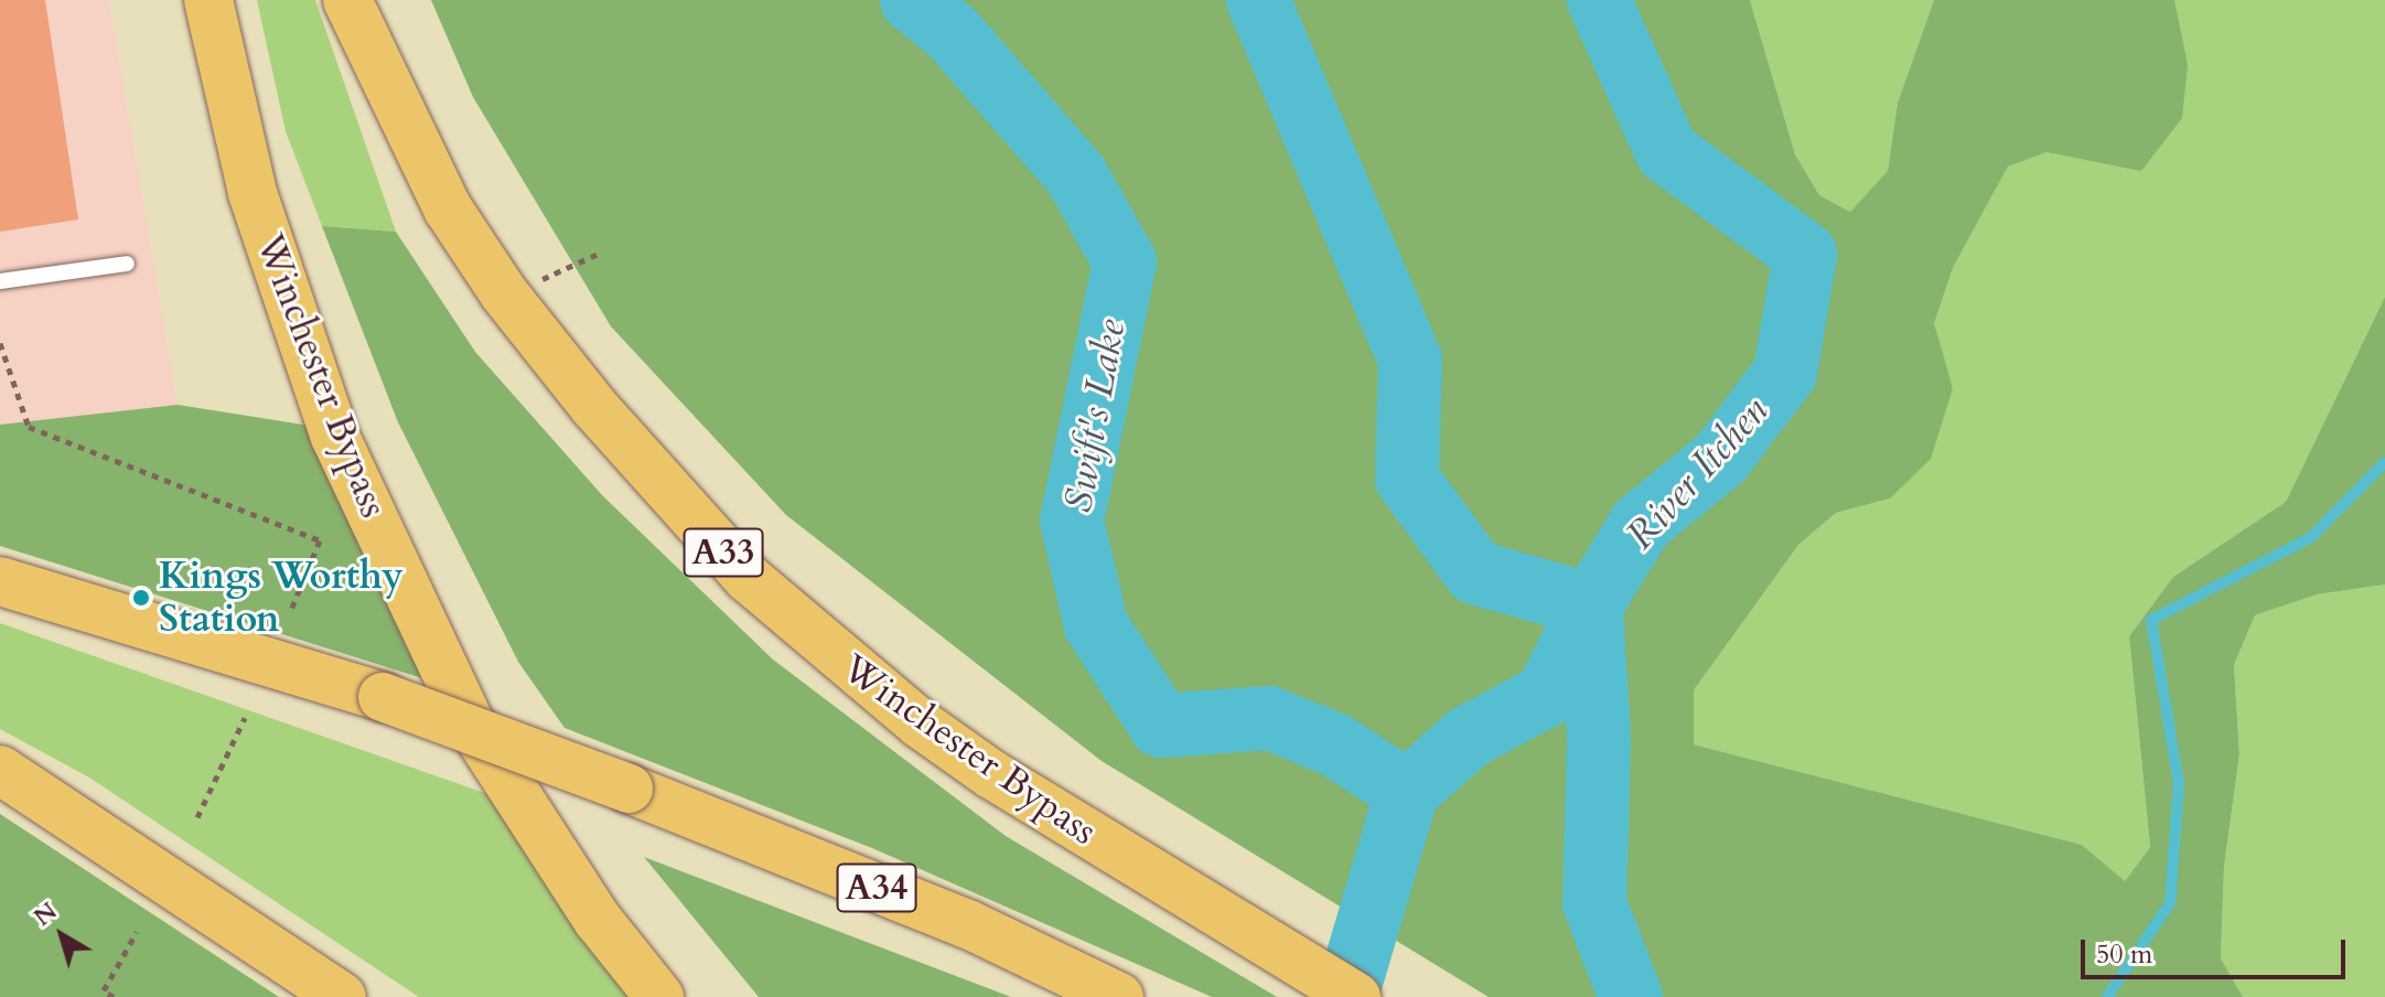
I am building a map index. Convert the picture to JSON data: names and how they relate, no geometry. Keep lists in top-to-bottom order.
{
  "streets": {
    "main road": ["Winchester Bypass", "A33", "A34"]
  },
  "water": ["Swift's Lake", "River Itchen"],
  "places": ["Kings Worthy Station"],
  "scale_bar": "50 m",
  "north": "top left"
}
